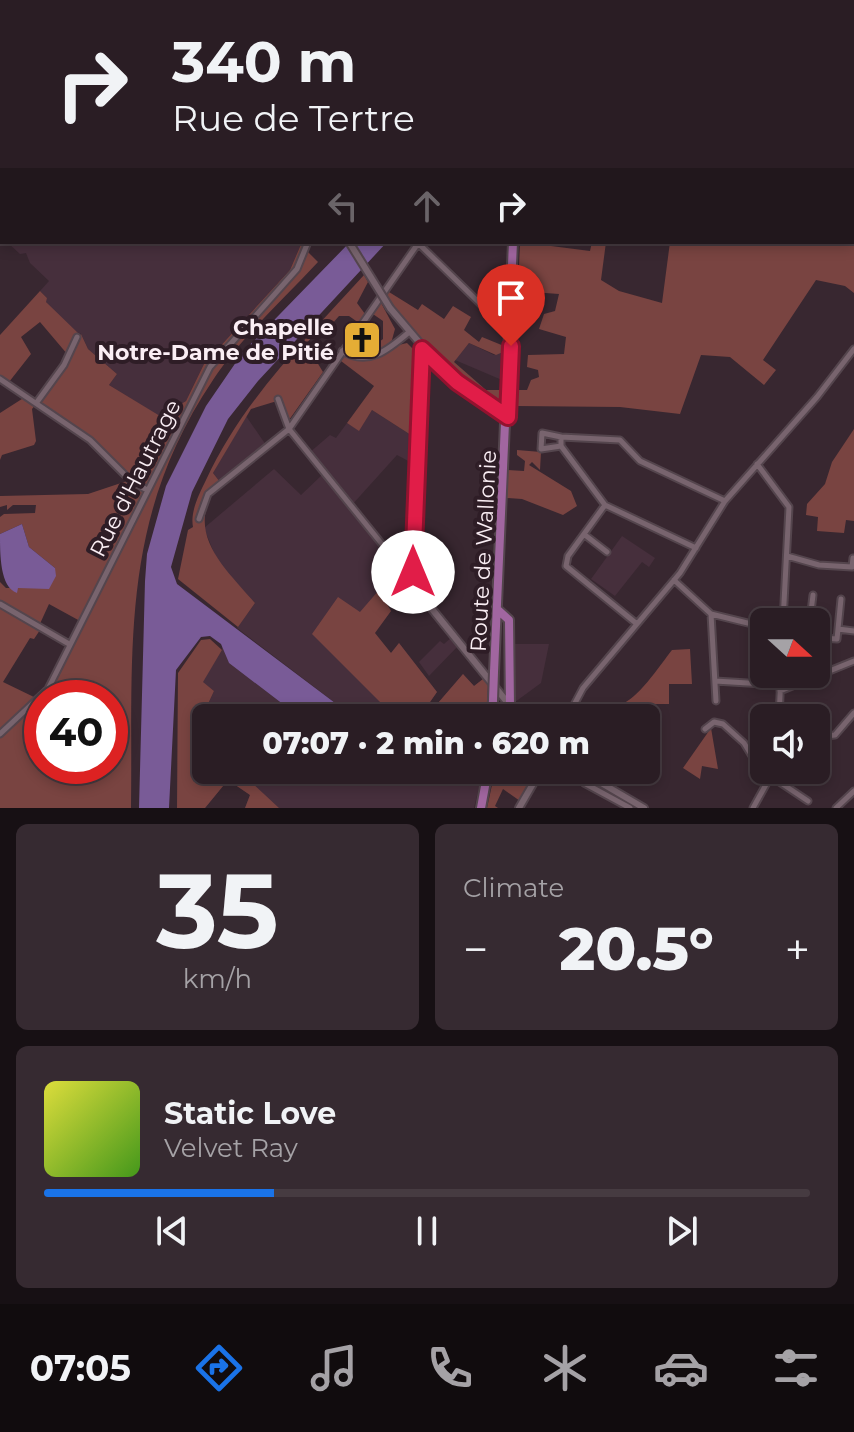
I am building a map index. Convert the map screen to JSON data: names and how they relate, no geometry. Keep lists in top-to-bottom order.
{
  "streets": {
    "main road": ["Route de Wallonie"],
    "street": ["Rue d'Hautrage"]
  },
  "places": {
    "church": ["Chapelle Notre-Dame de Pitié"]
  },
  "north": "right",
  "page": {
    "turn": ["340 m", "Rue de Tertre"],
    "limit": "40",
    "trip": "07:07 · 2 min · 620 m",
    "tile": [
      ["35", "km/h"],
      "Climate"
    ],
    "heat": ["−", "20.5°", "+"],
    "song": ["Static Love", "Velvet Ray"],
    "tabs": "07:05"
  }
}
